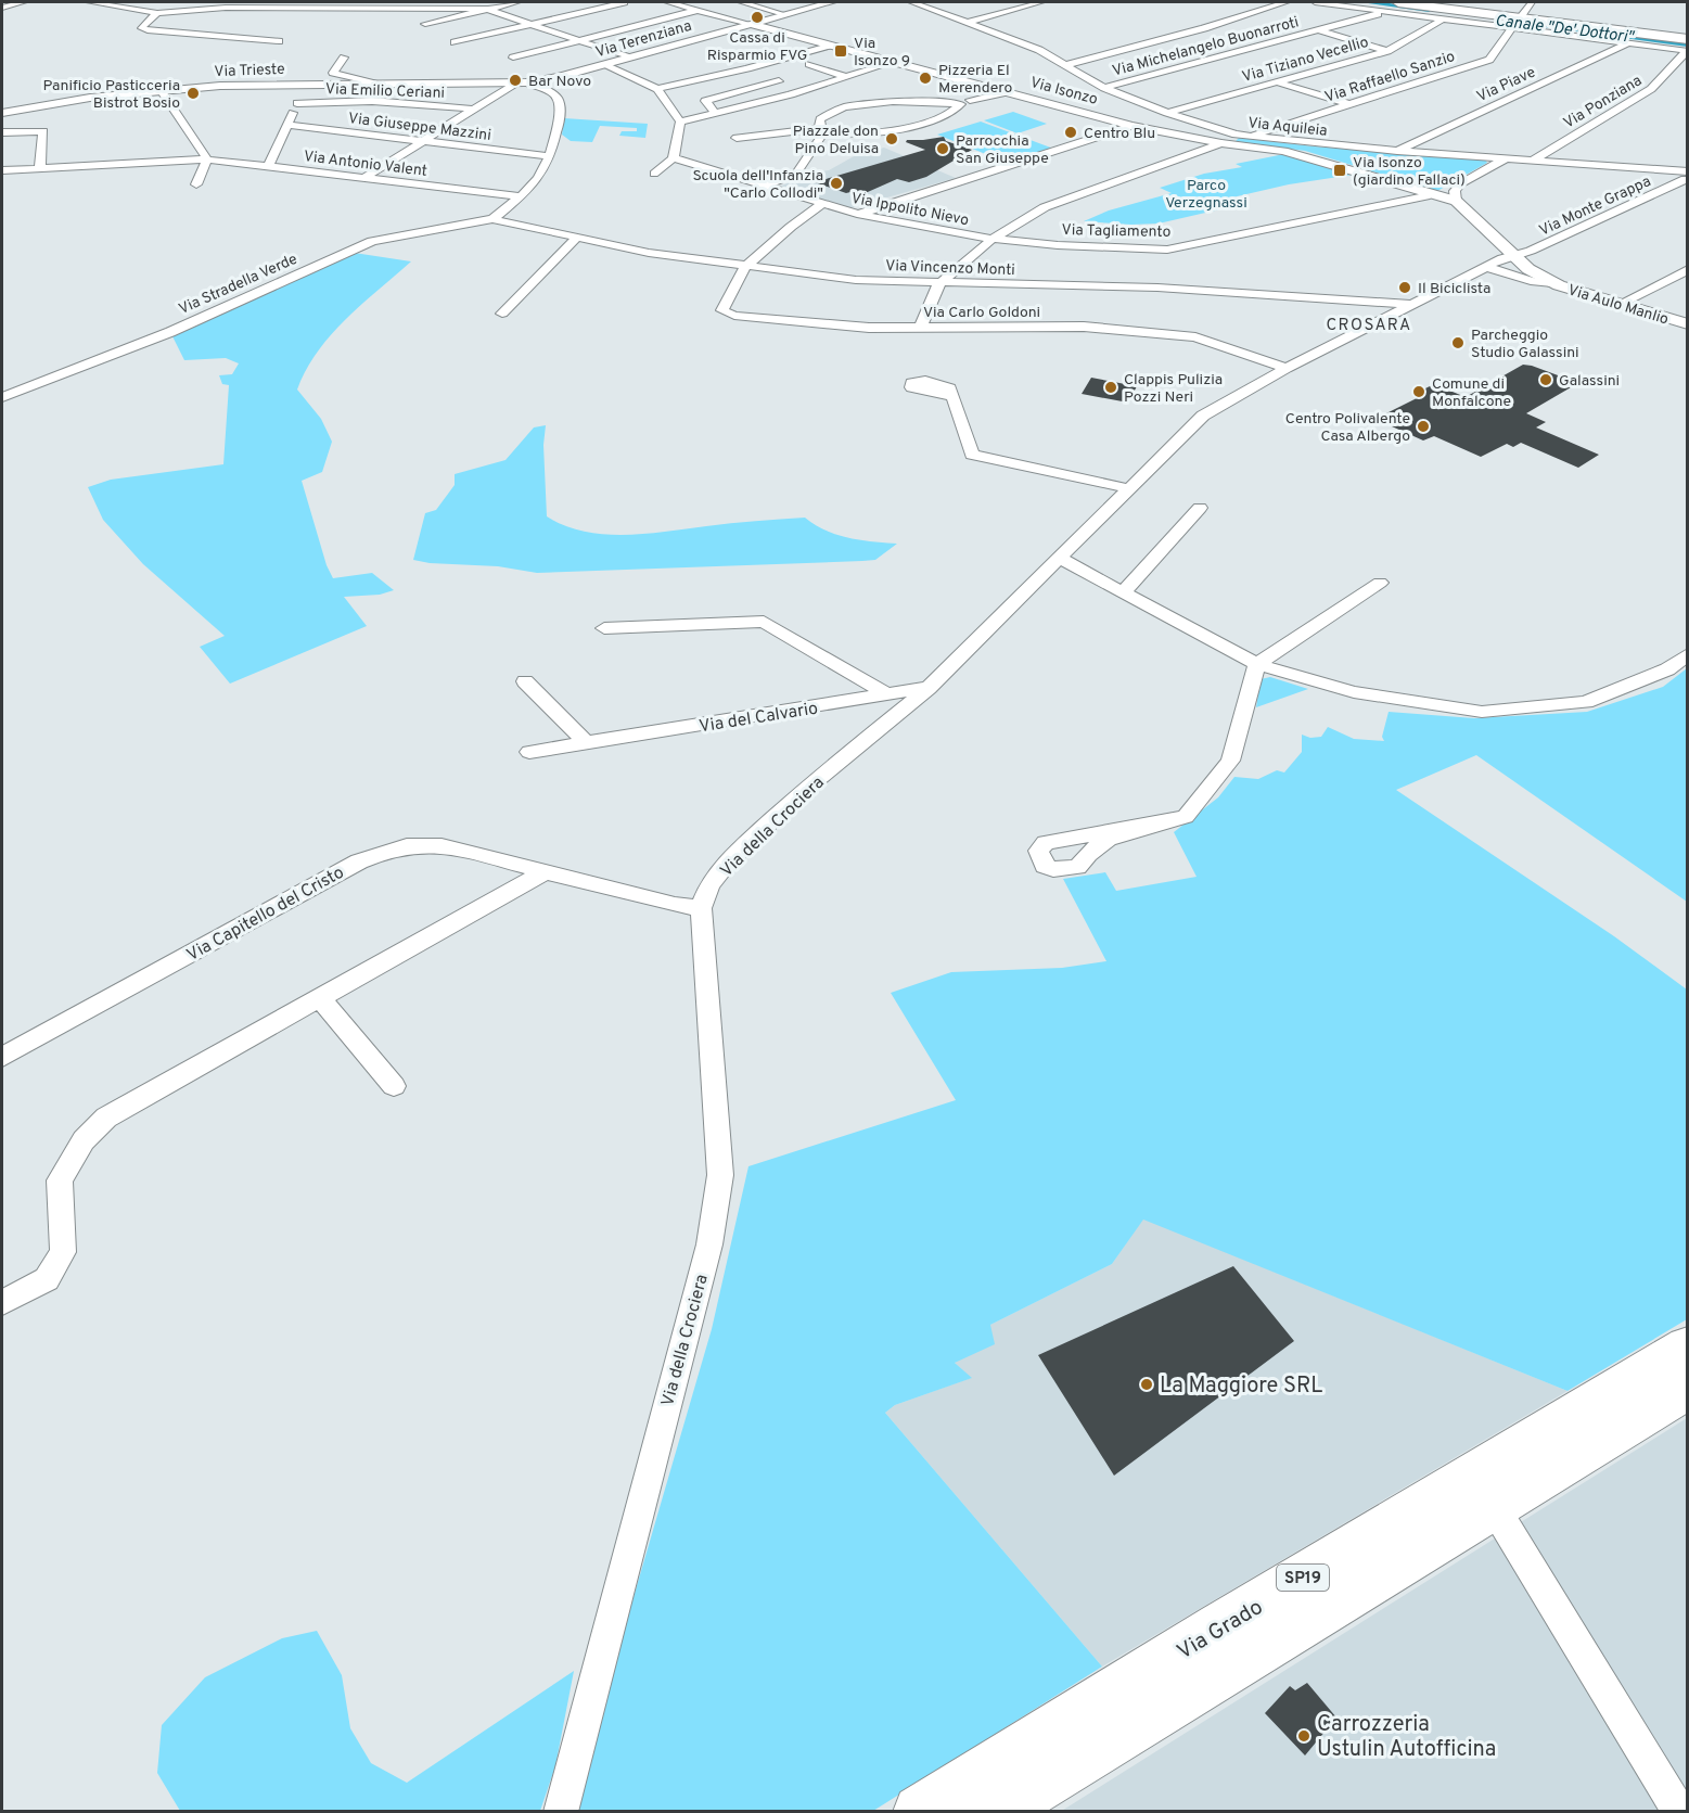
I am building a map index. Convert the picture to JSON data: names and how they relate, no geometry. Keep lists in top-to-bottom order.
{
  "streets": {
    "main road": ["SP19", "Via Grado"],
    "street": [
      "Via Terenziana",
      "Via Michelangelo Buonarroti",
      "Via Tiziano Vecellio",
      "Via Trieste",
      "Via Raffaello Sanzio",
      "Via Piave",
      "Via Emilio Ceriani",
      "Via Isonzo",
      "Via Ponziana",
      "Via Giuseppe Mazzini",
      "Via Aquileia",
      "Via Antonio Valent",
      "Via Monte Grappa",
      "Via Ippolito Nievo",
      "Via Tagliamento",
      "Via Vincenzo Monti",
      "Via Stradella Verde",
      "Via Aulo Manlio",
      "Via Carlo Goldoni",
      "Via del Calvario",
      "Via della Crociera",
      "Via Capitello del Cristo"
    ]
  },
  "crossings": [
    ["Via Terenziana", "Via Trieste"],
    ["Via Terenziana", "Via Isonzo"],
    ["Via Michelangelo Buonarroti", "Via Aquileia"],
    ["Via Tiziano Vecellio", "Via Aquileia"],
    ["Via Raffaello Sanzio", "Via Aquileia"],
    ["Via Piave", "Via Aquileia"],
    ["Via Isonzo", "Via Tagliamento"],
    ["Via Isonzo", "Via Aulo Manlio"],
    ["Via Ponziana", "Via Aquileia"],
    ["Via Aquileia", "Via Monte Grappa"],
    ["Via Monte Grappa", "Via Aulo Manlio"],
    ["Via Monte Grappa", "Via della Crociera"],
    ["Via Ippolito Nievo", "Via Tagliamento"],
    ["Via Vincenzo Monti", "Via Stradella Verde"],
    ["Via Vincenzo Monti", "Via Carlo Goldoni"],
    ["Via Vincenzo Monti", "Via della Crociera"],
    ["Via Aulo Manlio", "Via della Crociera"],
    ["Via Carlo Goldoni", "Via della Crociera"],
    ["Via del Calvario", "Via della Crociera"],
    ["Via della Crociera", "Via Capitello del Cristo"]
  ],
  "districts": ["CROSARA"],
  "water": ["Canale \"De' Dottori\""],
  "parks": ["Parco Verzegnassi"],
  "places": {
    "other": [
      "Cassa di Risparmio FVG",
      "Pizzeria El Merendero",
      "Bar Novo",
      "Panificio Pasticceria Bistrot Bosio",
      "Centro Blu",
      "Piazzale don Pino Deluisa",
      "Parrocchia San Giuseppe",
      "Scuola dell'Infanzia \"Carlo Collodi\"",
      "Il Biciclista",
      "Parcheggio Studio Galassini",
      "Galassini",
      "Clappis Pulizia Pozzi Neri",
      "Comune di Monfalcone",
      "Centro Polivalente Casa Albergo",
      "La Maggiore SRL",
      "Carrozzeria Ustulin Autofficina"
    ],
    "transit": ["Via Isonzo 9", "Via Isonzo (giardino Fallaci)"]
  }
}
